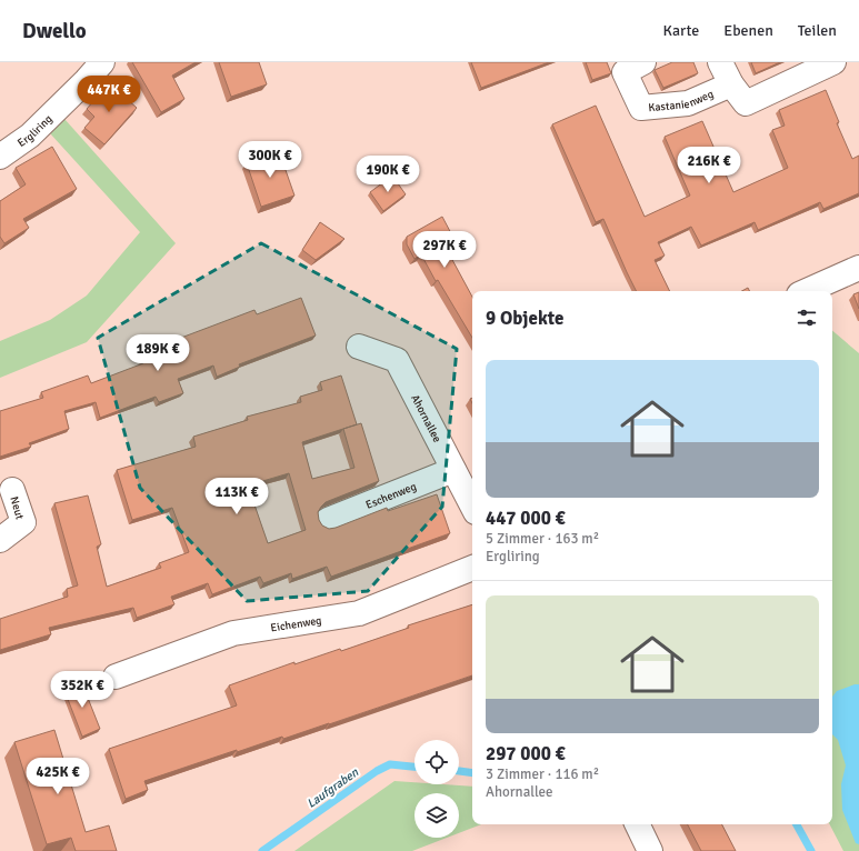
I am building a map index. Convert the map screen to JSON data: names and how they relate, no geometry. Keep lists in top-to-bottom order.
{
  "streets": {
    "street": [
      "Kastanienweg",
      "Ergliring",
      "Ahornallee",
      "Eschenweg",
      "Neut",
      "Eichenweg"
    ]
  },
  "crossings": [
    ["Ahornallee", "Eschenweg"]
  ],
  "water": ["Laufgraben"],
  "page": {
    "header": "Dwello",
    "nav": ["Karte", "Ebenen", "Teilen"],
    "price": [
      "447K €",
      "300K €",
      "216K €",
      "190K €",
      "297K €",
      "189K €",
      "113K €",
      "352K €",
      "425K €"
    ],
    "heading": "9 Objekte",
    "list": [
      {
        "name": "447 000 €",
        "note": "5 Zimmer · 163 m² · Ergliring"
      },
      {
        "name": "297 000 €",
        "note": "3 Zimmer · 116 m² · Ahornallee"
      }
    ]
  }
}
